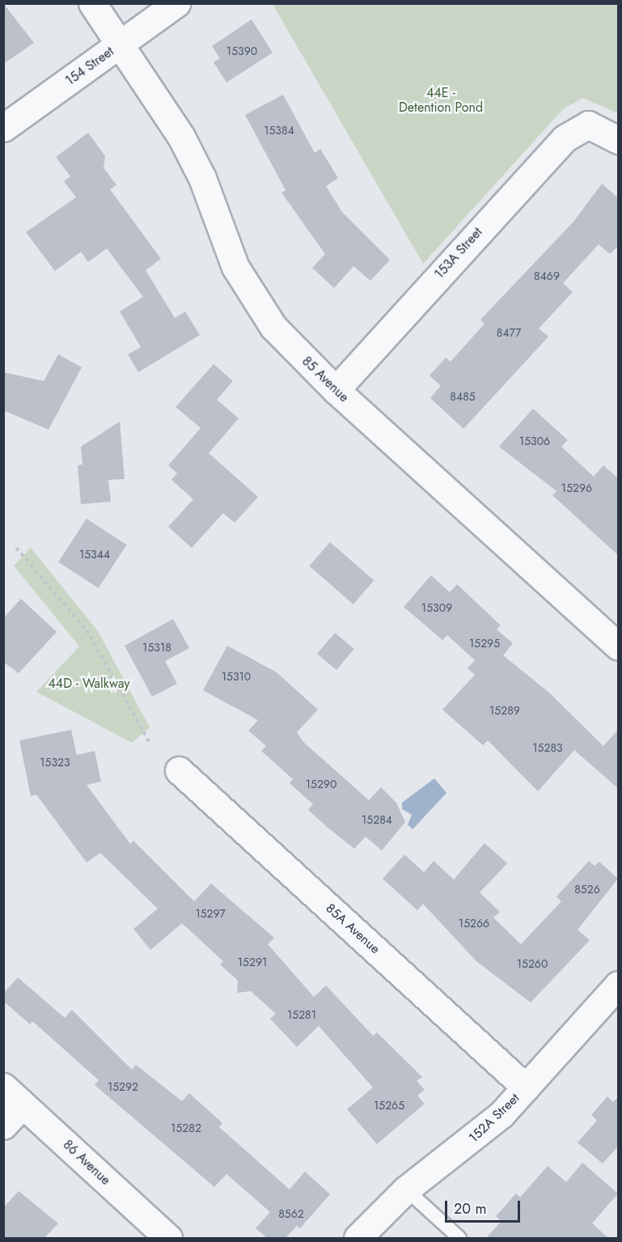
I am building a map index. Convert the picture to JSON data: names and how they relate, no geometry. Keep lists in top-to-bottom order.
{
  "streets": {
    "street": [
      "154 Street",
      "153A Street",
      "85 Avenue",
      "85A Avenue",
      "152A Street",
      "86 Avenue"
    ]
  },
  "crossings": [
    ["154 Street", "85 Avenue"],
    ["153A Street", "85 Avenue"],
    ["85A Avenue", "152A Street"]
  ],
  "parks": ["44E - Detention Pond", "44D - Walkway"],
  "house_numbers": [
    "15390",
    "15384",
    "8469",
    "8477",
    "8485",
    "15306",
    "15296",
    "15344",
    "15309",
    "15295",
    "15318",
    "15310",
    "15289",
    "15283",
    "15323",
    "15290",
    "15284",
    "8526",
    "15297",
    "15266",
    "15291",
    "15260",
    "15281",
    "15292",
    "15265",
    "15282",
    "8562"
  ],
  "scale_bar": "20 m"
}
